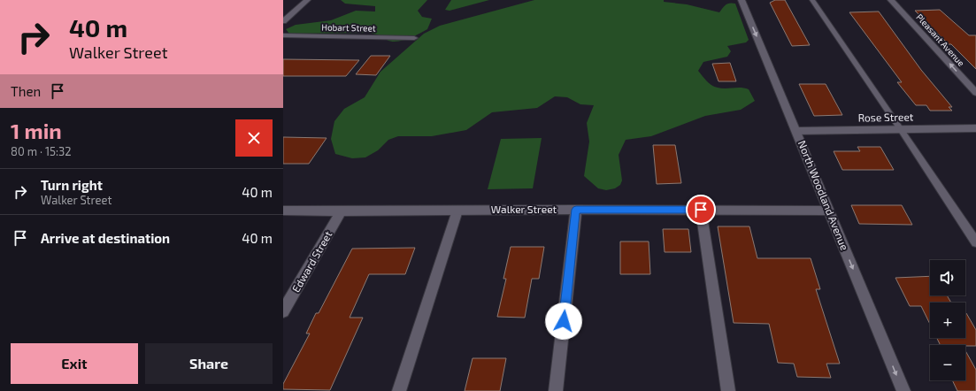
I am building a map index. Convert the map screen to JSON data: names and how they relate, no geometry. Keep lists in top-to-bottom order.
{
  "streets": {
    "street": [
      "Hobart Street",
      "Pleasant Avenue",
      "Rose Street",
      "North Woodland Avenue",
      "Walker Street",
      "Edward Street"
    ]
  },
  "crossings": [
    ["Rose Street", "North Woodland Avenue"],
    ["North Woodland Avenue", "Walker Street"],
    ["Walker Street", "Edward Street"]
  ],
  "one_way": ["Pleasant Avenue", "North Woodland Avenue"],
  "page": {
    "turn": ["40 m", "Walker Street"],
    "then": "Then",
    "heading": ["1 min", "80 m · 15:32"],
    "list": [
      {
        "name": "Turn right",
        "note": "Walker Street",
        "value": "40 m"
      },
      {
        "name": "Arrive at destination",
        "value": "40 m"
      }
    ],
    "map_buttons": ["+", "−"],
    "buttons": ["Exit", "Share"]
  }
}
